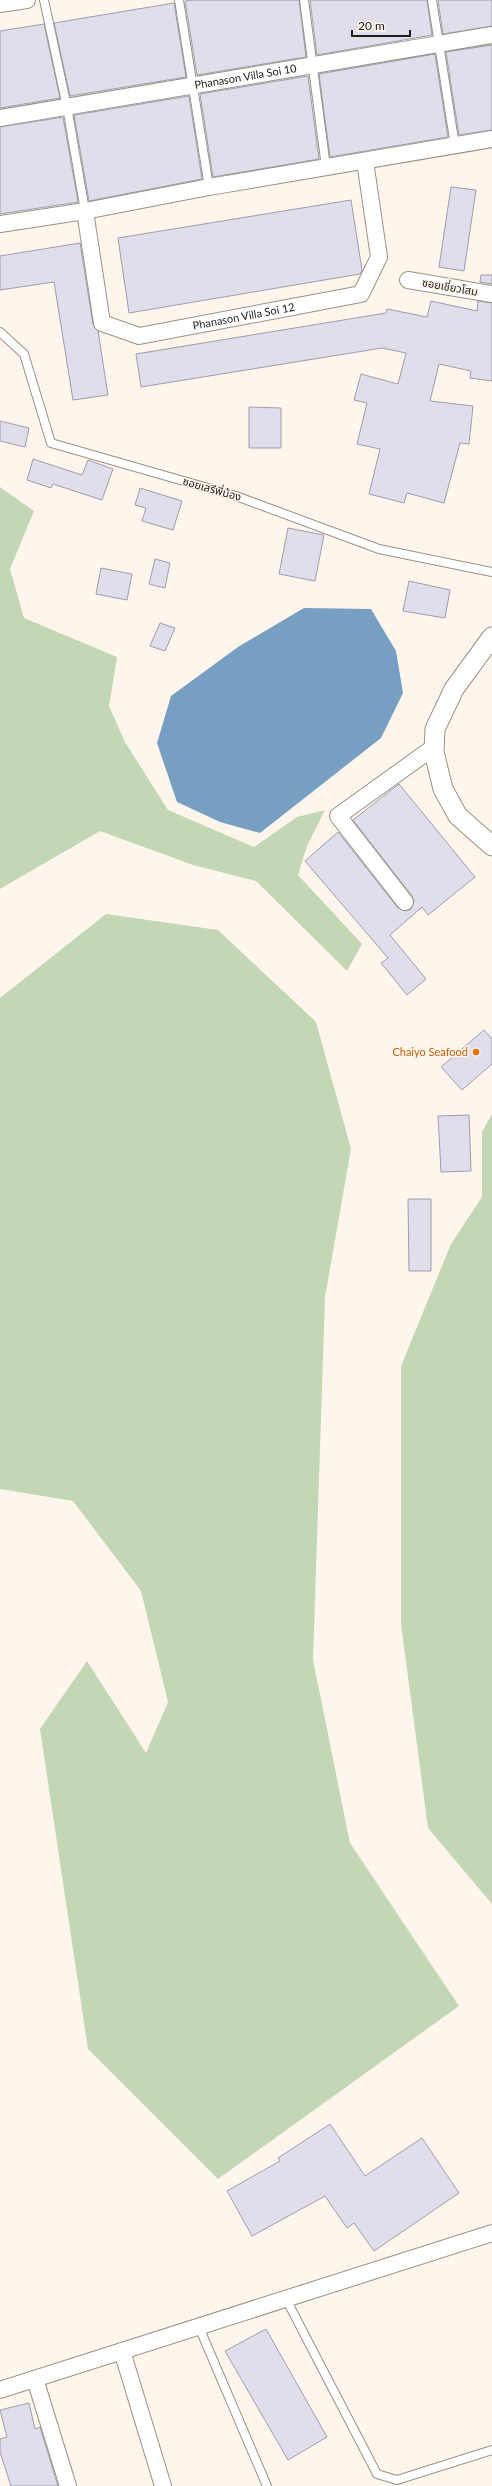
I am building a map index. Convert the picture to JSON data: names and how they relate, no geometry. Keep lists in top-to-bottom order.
{
  "streets": {
    "street": ["Phanason Villa Soi 10", "ซอยเชี่ยวโสม", "Phanason Villa Soi 12"],
    "lane": ["ซอยเสรีพี่น้อง"]
  },
  "places": ["Chaiyo Seafood"],
  "scale_bar": "20 m"
}
